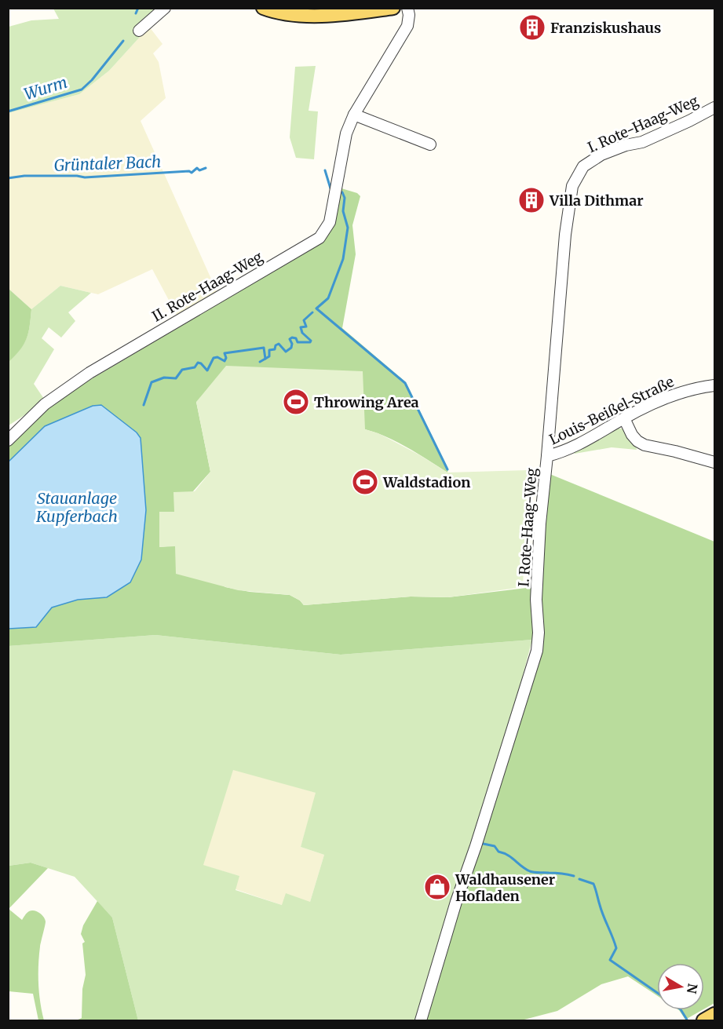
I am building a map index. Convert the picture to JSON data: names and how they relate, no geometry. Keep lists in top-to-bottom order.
{
  "streets": {
    "street": ["I. Rote-Haag-Weg", "II. Rote-Haag-Weg", "Louis-Beißel-Straße"]
  },
  "crossings": [
    ["I. Rote-Haag-Weg", "Louis-Beißel-Straße"]
  ],
  "water": ["Wurm", "Grüntaler Bach", "Stauanlage Kupferbach"],
  "places": {
    "building": ["Franziskushaus", "Villa Dithmar"],
    "sports": ["Throwing Area", "Waldstadion"],
    "shop": ["Waldhausener Hofladen"]
  },
  "north": "right"
}
